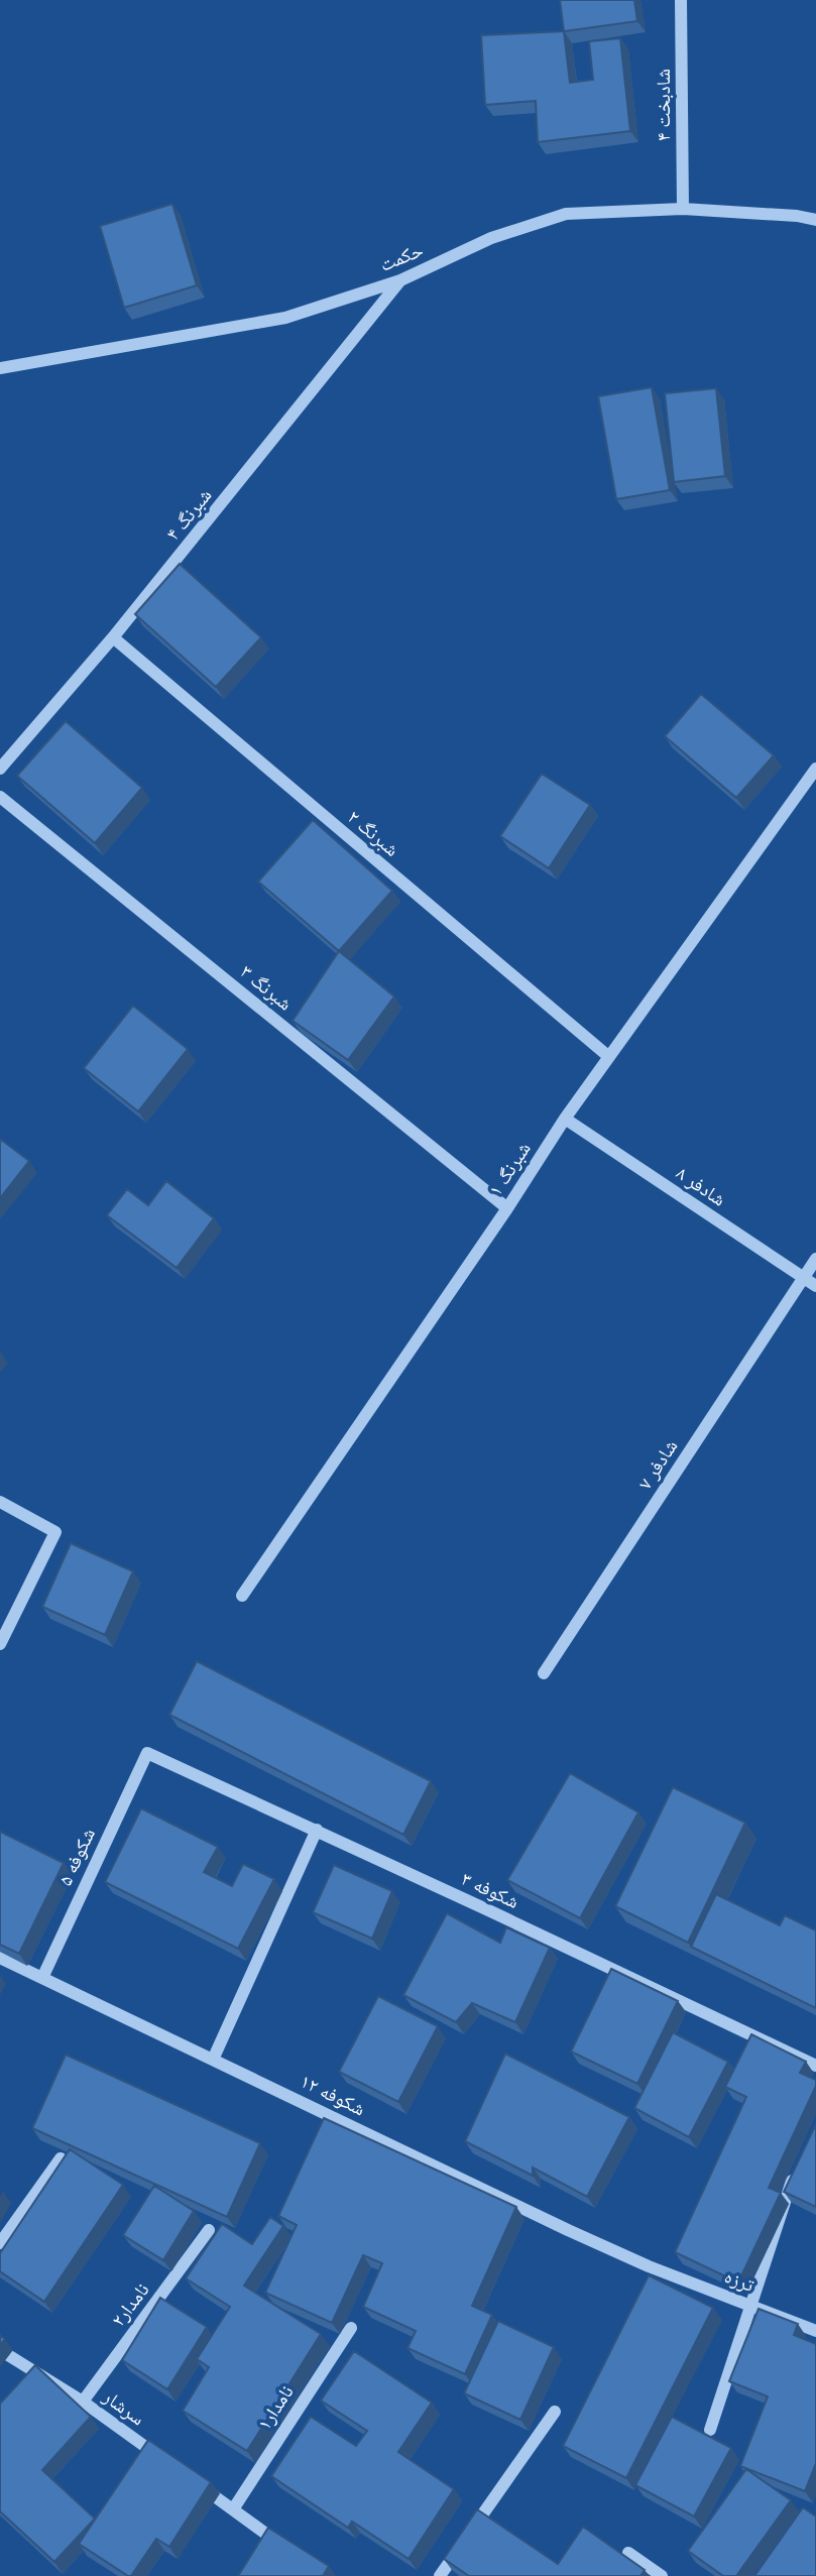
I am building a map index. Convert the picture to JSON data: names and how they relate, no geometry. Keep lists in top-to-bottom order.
{
  "streets": {
    "street": [
      "شادبخت ۴",
      "حکمت",
      "شبرنگ ۴",
      "شبرنگ ۲",
      "شبرنگ ۳",
      "شبرنگ ۱",
      "شادفر ۸",
      "شادفر ۷",
      "شکوفه ۵",
      "شکوفه ۳",
      "شکوفه ۱۲",
      "ترزه",
      "نامدار۲",
      "سرشار",
      "نامدار۱"
    ]
  },
  "crossings": [
    ["شادبخت ۴", "حکمت"],
    ["حکمت", "شبرنگ ۴"],
    ["شبرنگ ۴", "شبرنگ ۲"],
    ["شبرنگ ۲", "شبرنگ ۱"],
    ["شبرنگ ۳", "شبرنگ ۱"],
    ["شبرنگ ۱", "شادفر ۸"],
    ["شادفر ۸", "شادفر ۷"],
    ["شکوفه ۵", "شکوفه ۳"],
    ["شکوفه ۵", "شکوفه ۱۲"],
    ["شکوفه ۱۲", "ترزه"],
    ["نامدار۲", "سرشار"]
  ]
}
